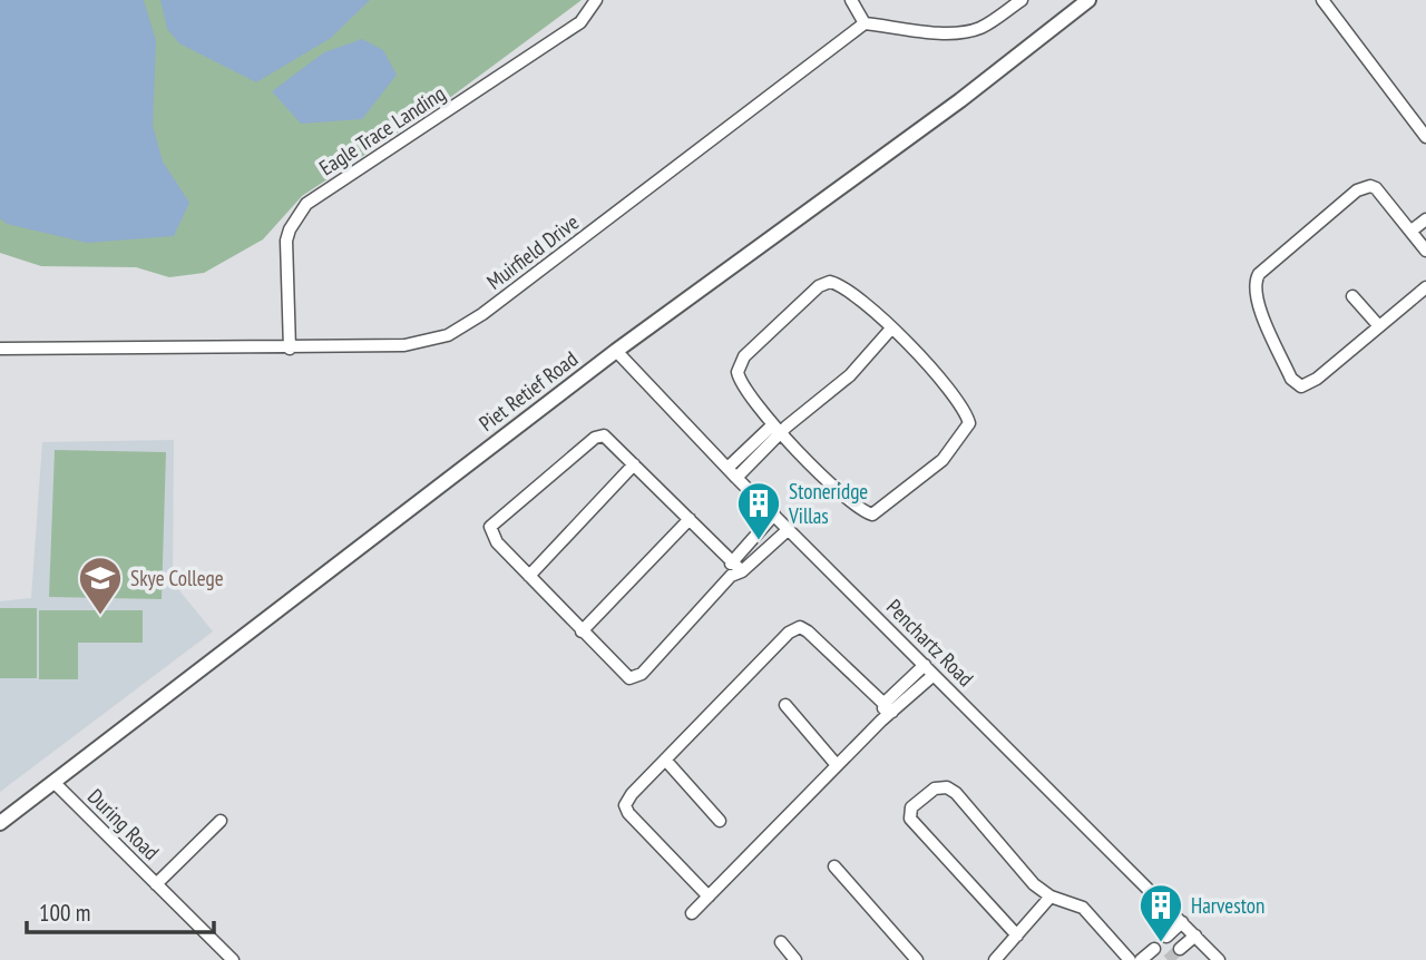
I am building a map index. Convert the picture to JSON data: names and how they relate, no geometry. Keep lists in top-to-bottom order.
{
  "streets": {
    "street": [
      "Eagle Trace Landing",
      "Muirfield Drive",
      "Piet Retief Road",
      "Penchartz Road",
      "During Road"
    ]
  },
  "crossings": [
    ["Eagle Trace Landing", "Muirfield Drive"],
    ["Piet Retief Road", "Penchartz Road"],
    ["Piet Retief Road", "During Road"]
  ],
  "places": {
    "building": ["Stoneridge Villas", "Harveston"],
    "school or university": ["Skye College"]
  },
  "scale_bar": "100 m"
}
